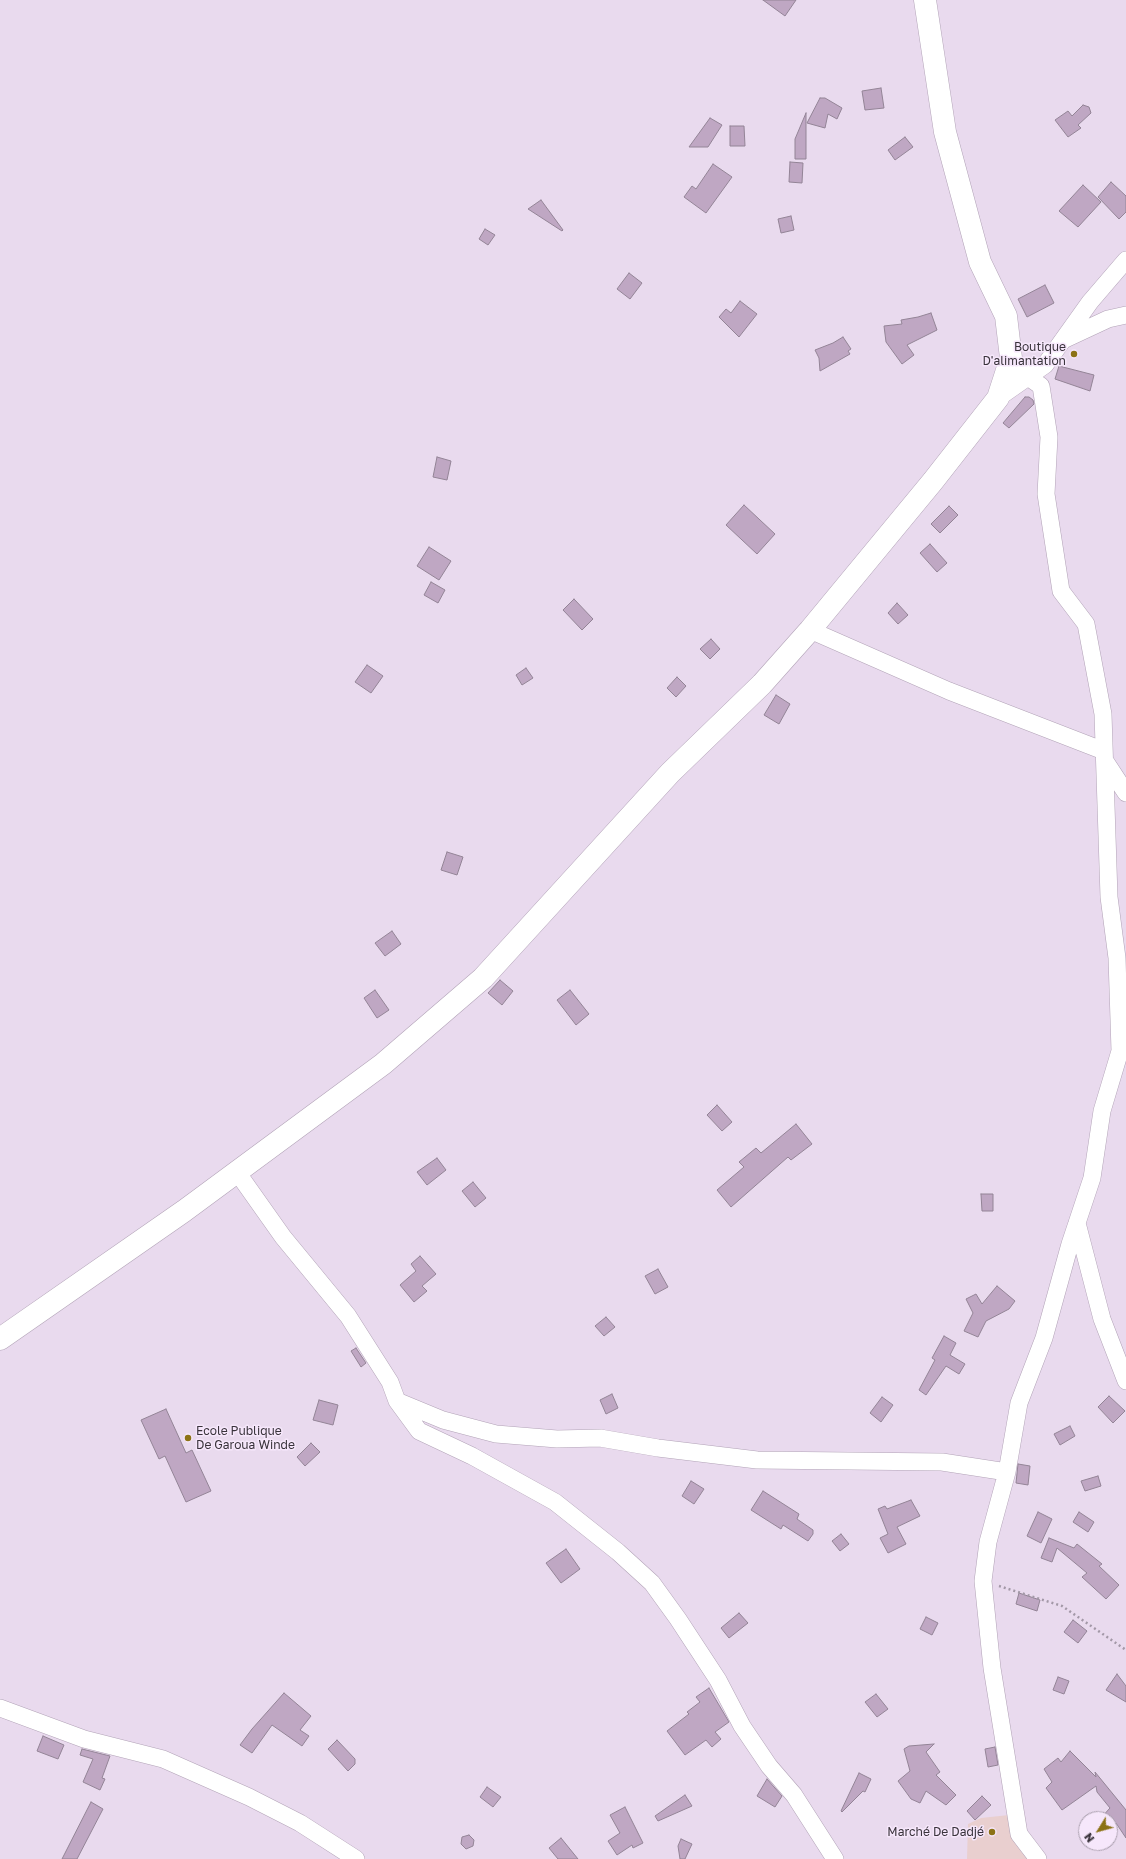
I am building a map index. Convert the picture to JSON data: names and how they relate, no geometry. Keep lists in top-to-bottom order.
{
  "places": ["Boutique D'alimantation", "Ecole Publique De Garoua Winde", "Marché De Dadjé"],
  "north": "bottom left"
}
